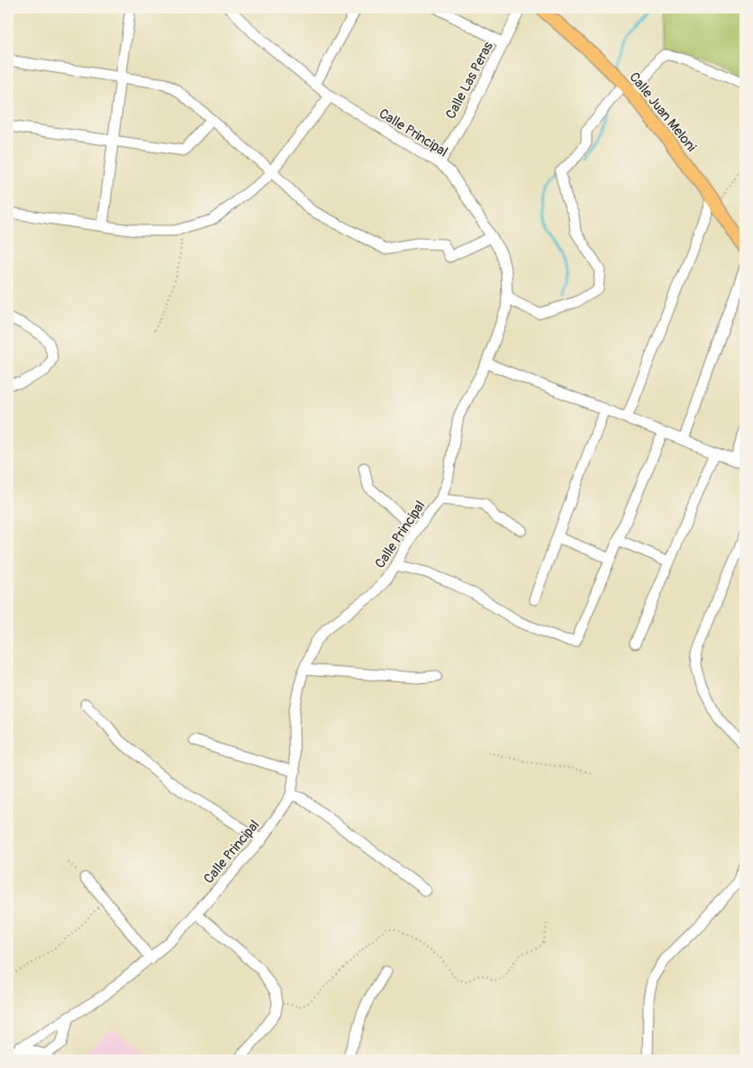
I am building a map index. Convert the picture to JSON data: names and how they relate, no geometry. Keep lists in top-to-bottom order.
{
  "streets": {
    "main road": ["Calle Juan Meloni"],
    "street": ["Calle Las Peras", "Calle Principal"]
  },
  "crossings": [
    ["Calle Las Peras", "Calle Principal"]
  ]
}
